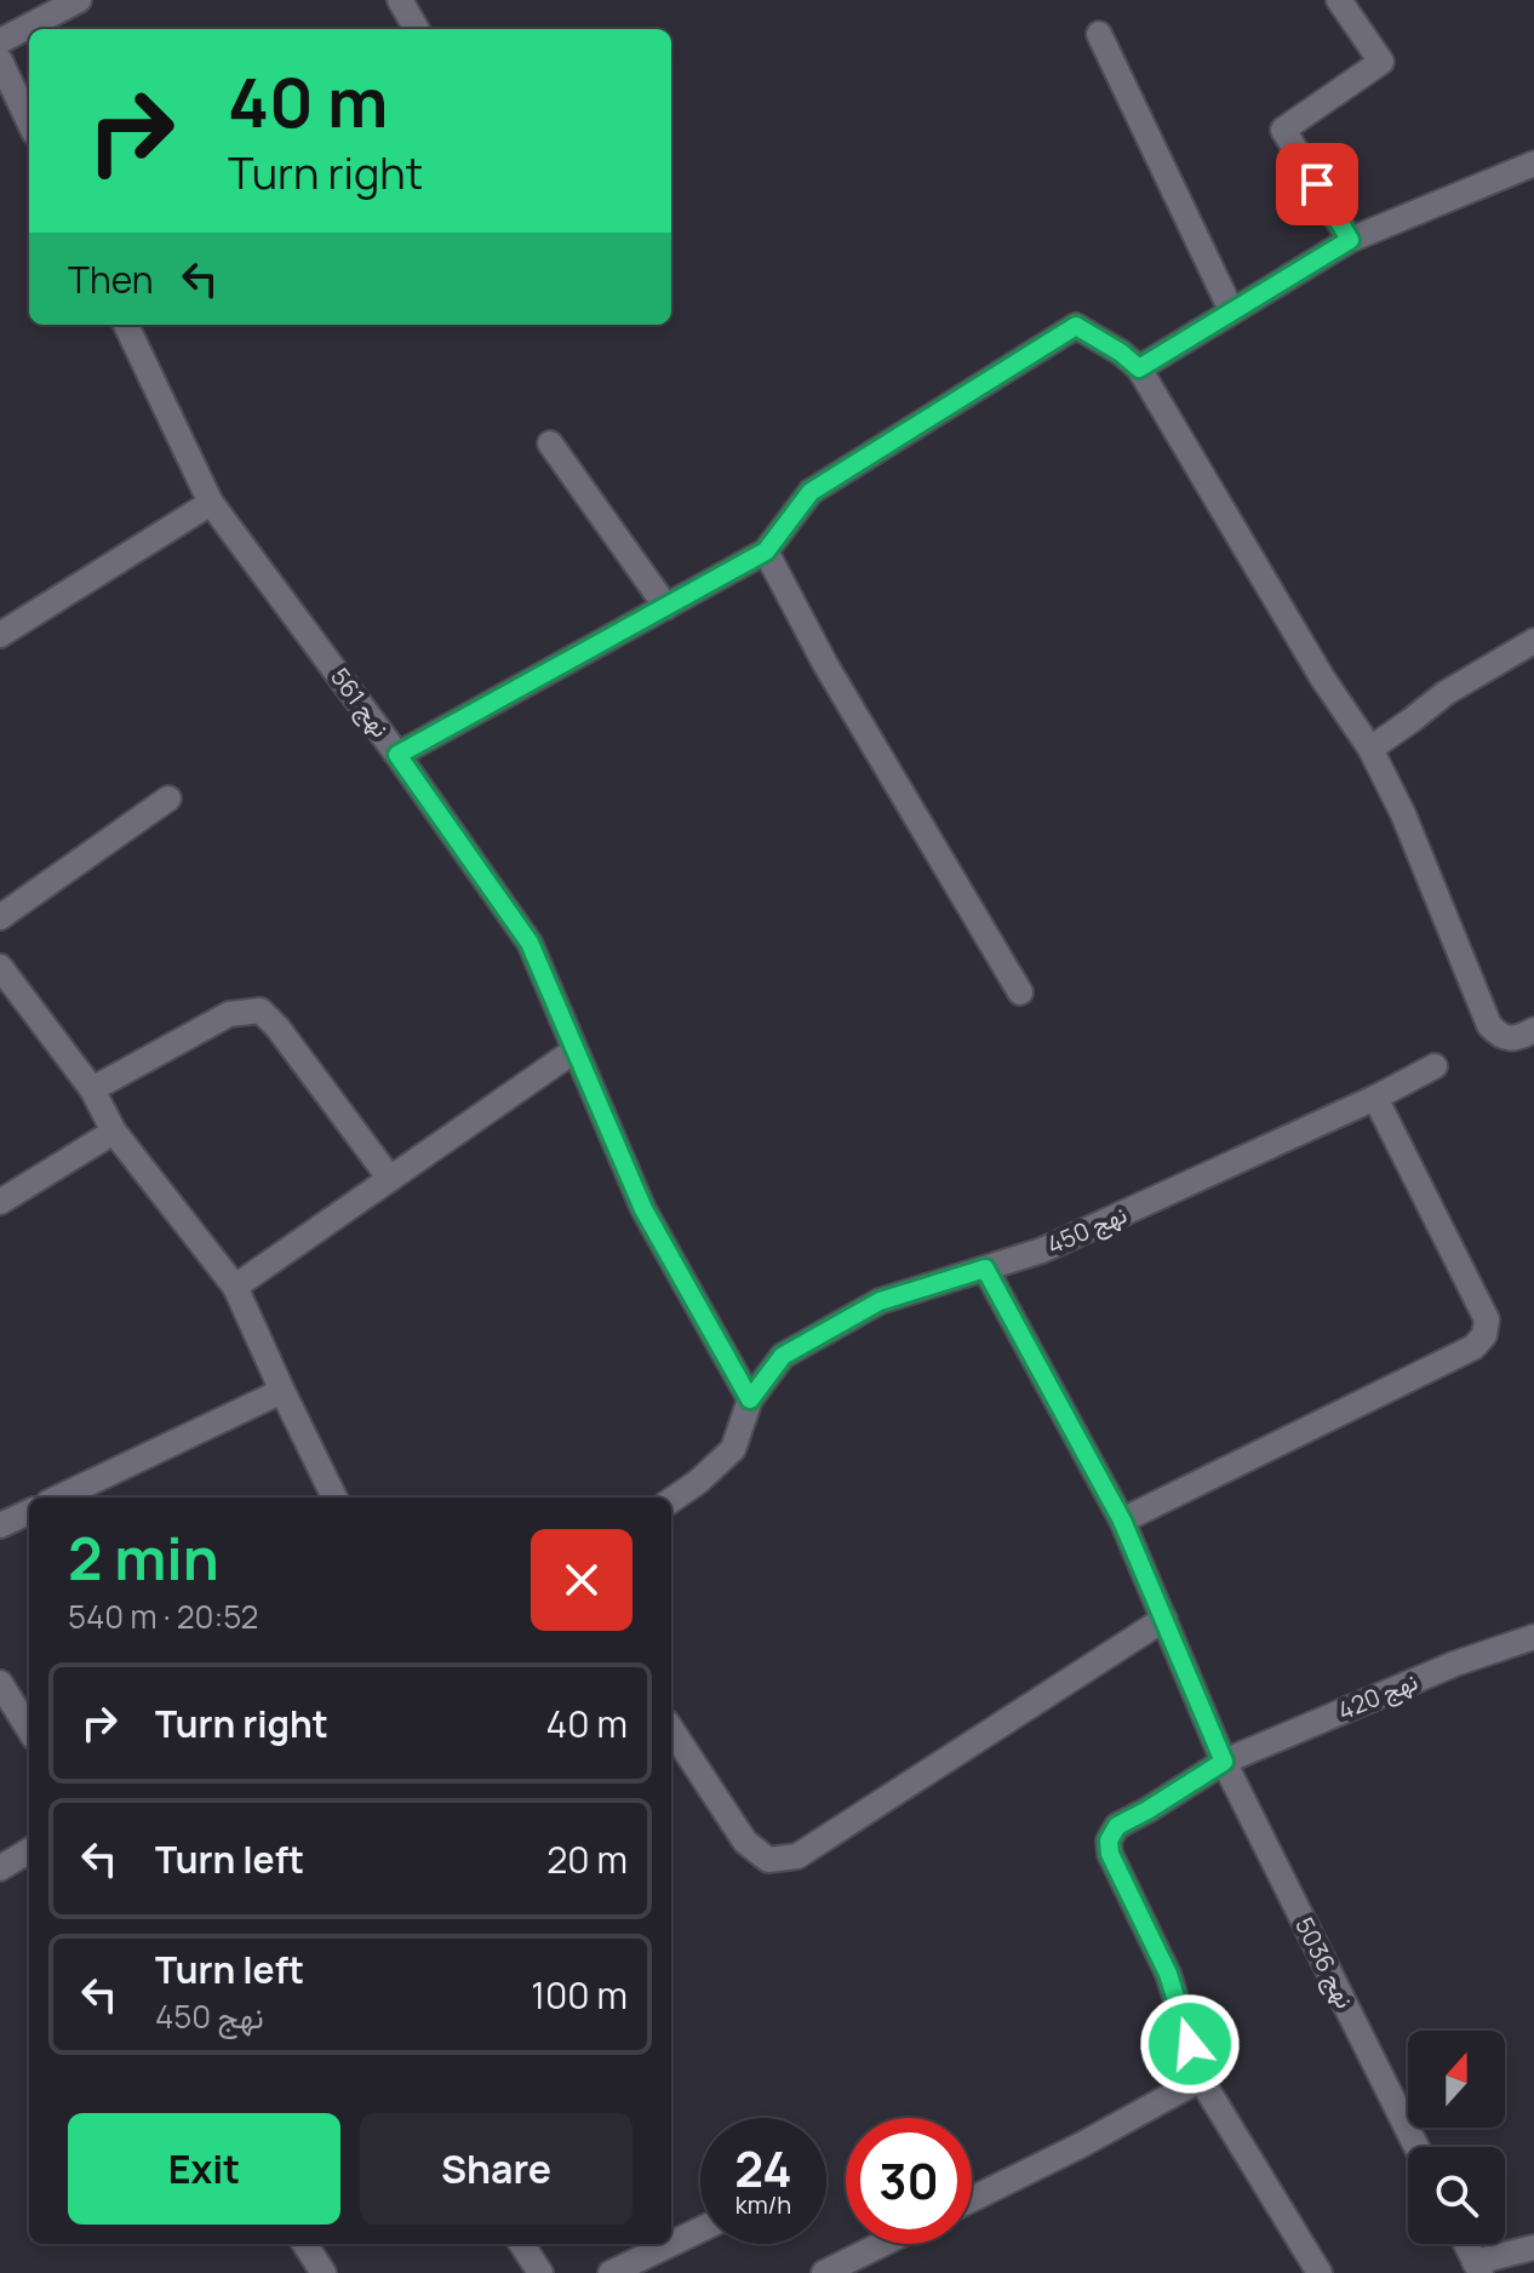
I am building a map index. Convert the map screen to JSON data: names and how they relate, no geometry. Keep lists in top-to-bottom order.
{
  "streets": {
    "street": [
      "نهج 561",
      "نهج 450",
      "نهج 420",
      "نهج 5036"
    ]
  },
  "crossings": [
    ["نهج 561", "نهج 450"],
    ["نهج 450", "نهج 5036"],
    ["نهج 420", "نهج 5036"]
  ],
  "north": "top",
  "page": {
    "turn": ["40 m", "Turn right"],
    "then": "Then",
    "heading": ["2 min", "540 m · 20:52"],
    "list": [
      {
        "name": "Turn right",
        "value": "40 m"
      },
      {
        "name": "Turn left",
        "value": "20 m"
      },
      {
        "name": "Turn left",
        "note": "نهج 450",
        "value": "100 m"
      }
    ],
    "buttons": ["Exit", "Share"],
    "speed": "24 km/h",
    "limit": "30"
  }
}
